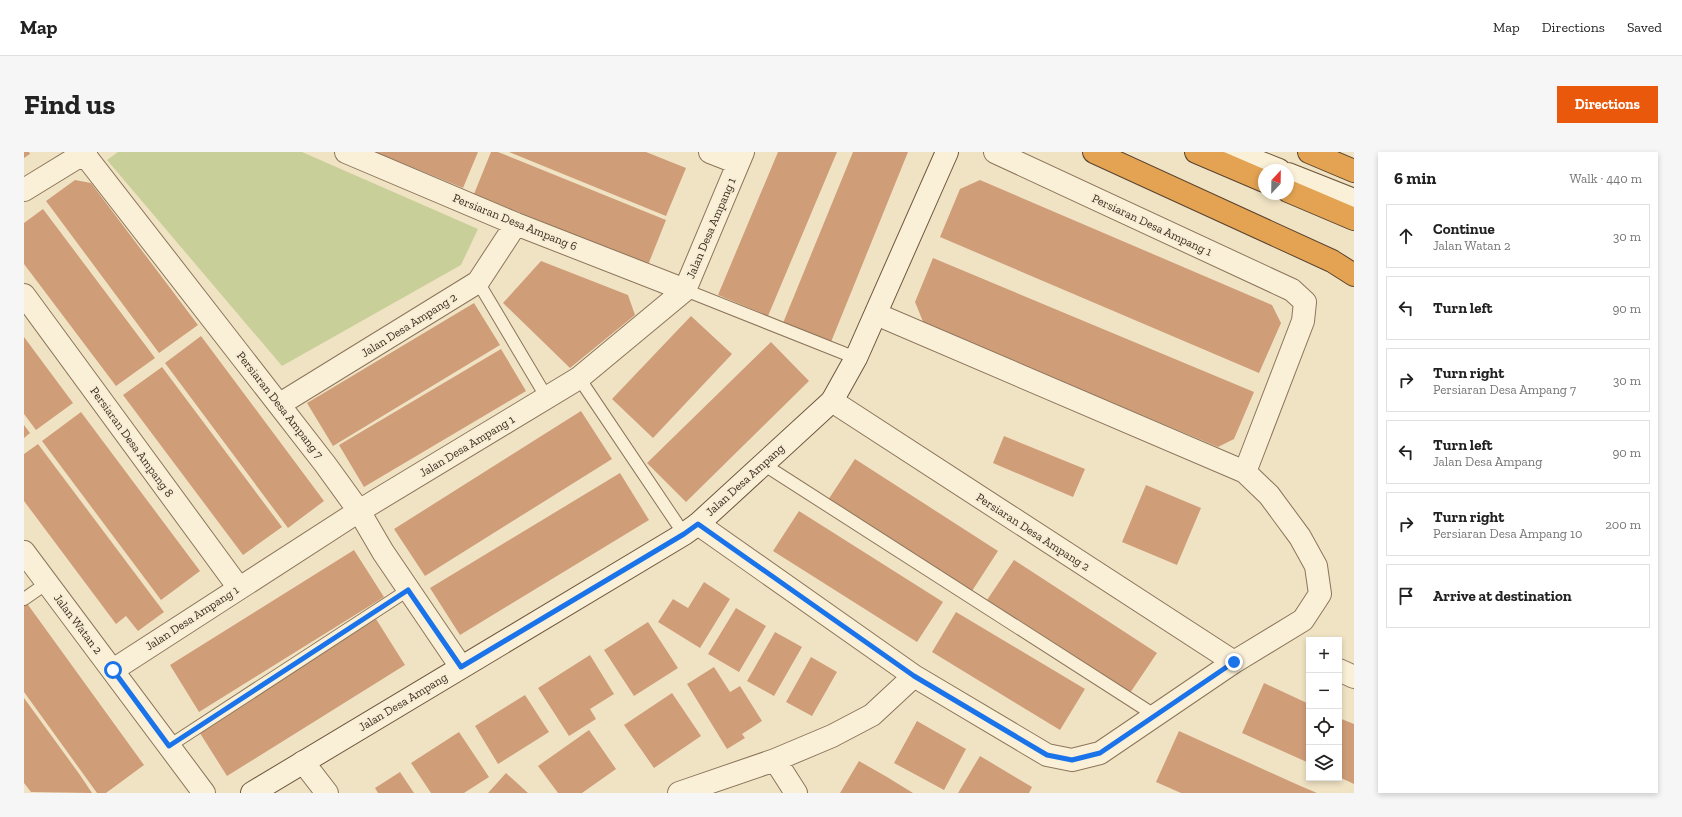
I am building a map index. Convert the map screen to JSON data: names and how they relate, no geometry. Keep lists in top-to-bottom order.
{
  "streets": {
    "street": [
      "Persiaran Desa Ampang 6",
      "Persiaran Desa Ampang 1",
      "Jalan Desa Ampang 1",
      "Jalan Desa Ampang 2",
      "Persiaran Desa Ampang 7",
      "Persiaran Desa Ampang 8",
      "Jalan Desa Ampang",
      "Persiaran Desa Ampang 2",
      "Jalan Watan 2"
    ]
  },
  "crossings": [
    ["Persiaran Desa Ampang 6", "Jalan Desa Ampang 1"],
    ["Persiaran Desa Ampang 6", "Jalan Desa Ampang 2"],
    ["Jalan Desa Ampang 1", "Persiaran Desa Ampang 7"],
    ["Jalan Desa Ampang 1", "Persiaran Desa Ampang 8"],
    ["Jalan Desa Ampang 1", "Jalan Watan 2"],
    ["Jalan Desa Ampang 2", "Persiaran Desa Ampang 7"],
    ["Persiaran Desa Ampang 7", "Jalan Desa Ampang"],
    ["Jalan Desa Ampang", "Persiaran Desa Ampang 2"]
  ],
  "north": "top",
  "page": {
    "header": "Map",
    "nav": ["Map", "Directions", "Saved"],
    "buttons": "Directions",
    "title": "Find us",
    "heading": ["6 min", "Walk · 440 m"],
    "list": [
      ["Continue", "Jalan Watan 2", "30 m"],
      ["Turn left", "90 m"],
      ["Turn right", "Persiaran Desa Ampang 7", "30 m"],
      ["Turn left", "Jalan Desa Ampang", "90 m"],
      ["Turn right", "Persiaran Desa Ampang 10", "200 m"],
      "Arrive at destination"
    ],
    "map_buttons": ["+", "−"]
  }
}
